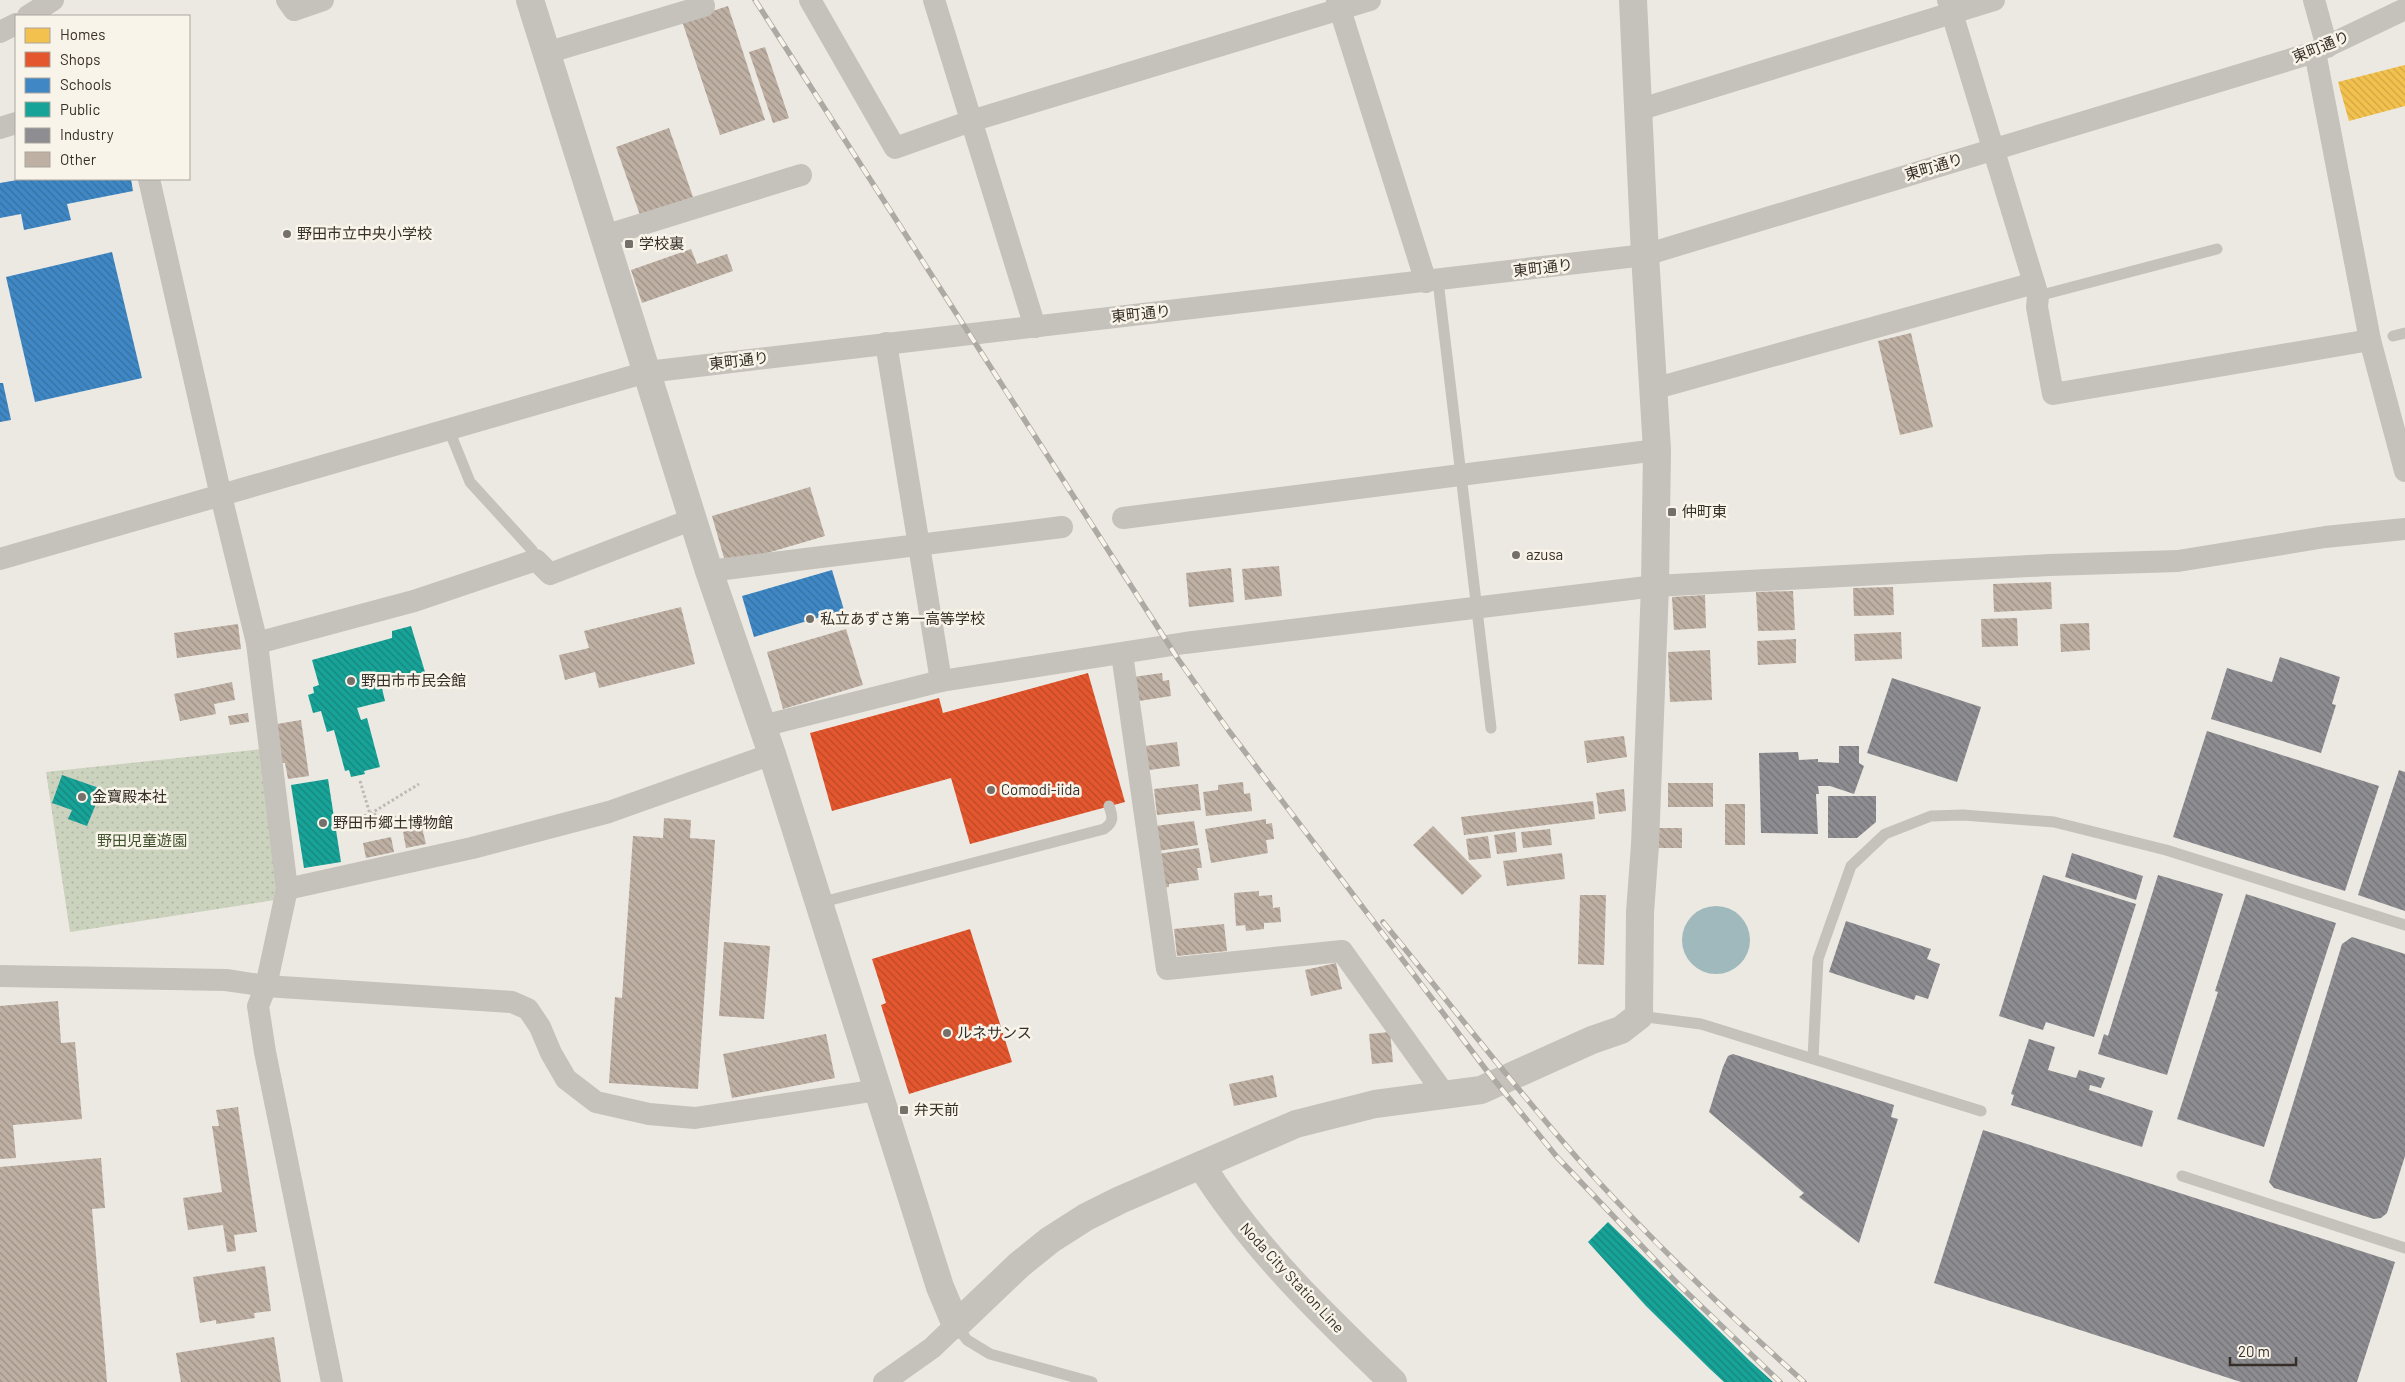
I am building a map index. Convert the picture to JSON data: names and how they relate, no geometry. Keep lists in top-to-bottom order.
{
  "streets": {
    "street": ["東町通り", "Noda City Station Line"]
  },
  "parks": ["野田児童遊園"],
  "places": {
    "other": [
      "野田市立中央小学校",
      "azusa",
      "私立あずさ第一高等学校",
      "野田市市民会館",
      "Comodi-iida",
      "金寶殿本社",
      "野田市郷土博物館",
      "ルネサンス"
    ],
    "transit": ["学校裏", "仲町東", "弁天前"]
  },
  "legend": [
    "Homes",
    "Shops",
    "Schools",
    "Public",
    "Industry",
    "Other"
  ],
  "scale_bar": "20 m"
}
